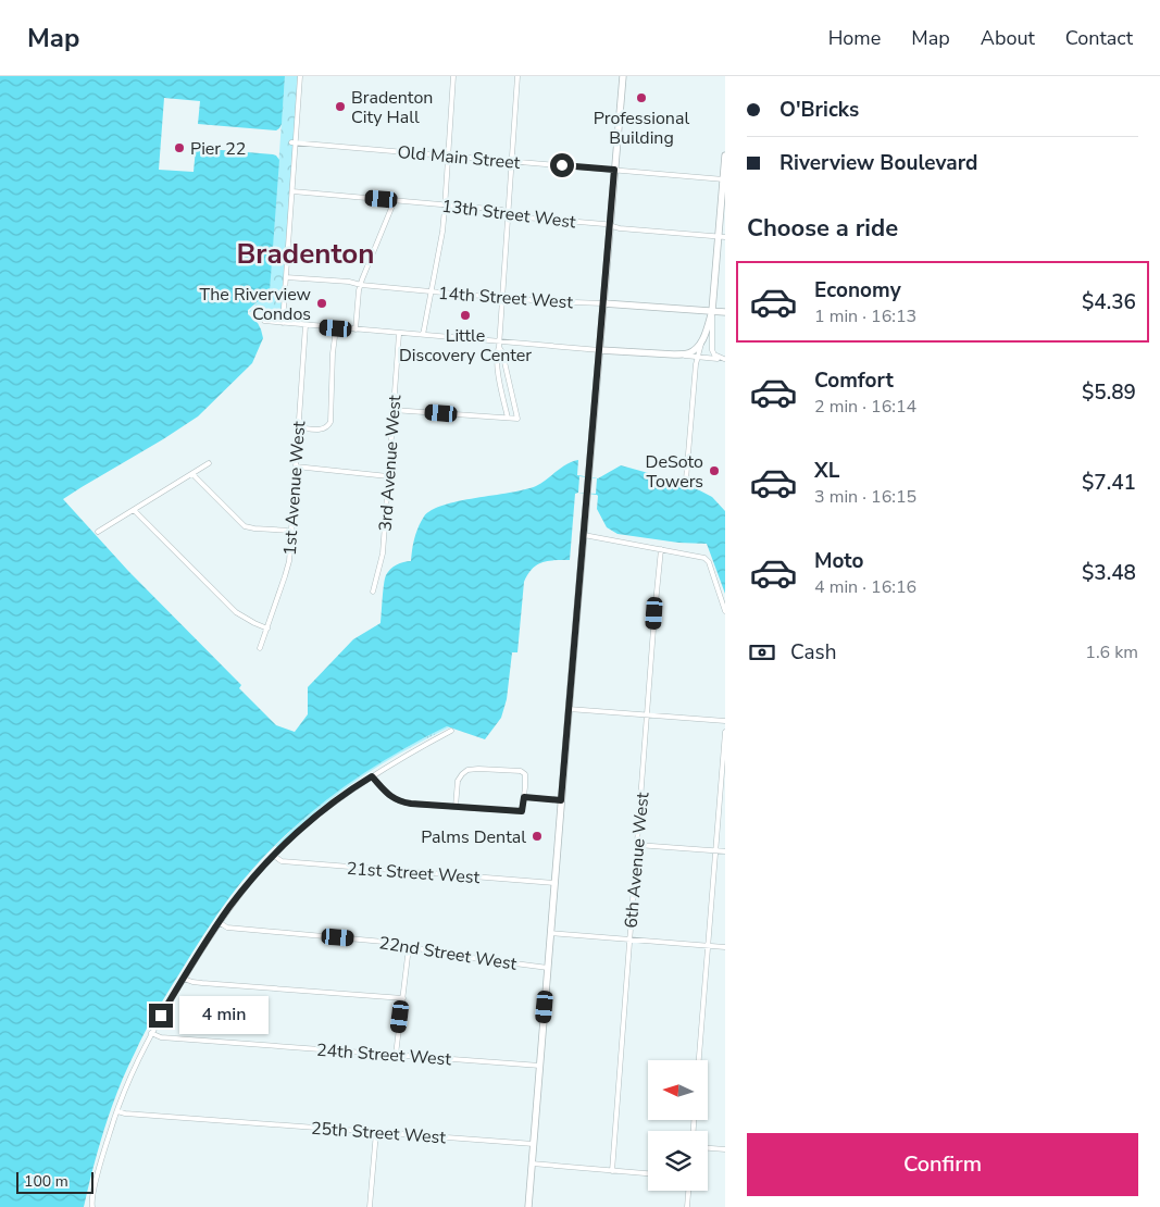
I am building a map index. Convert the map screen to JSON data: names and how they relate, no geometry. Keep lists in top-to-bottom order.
{
  "streets": {
    "main road": ["14th Street West"],
    "street": [
      "Old Main Street",
      "13th Street West",
      "3rd Avenue West",
      "1st Avenue West",
      "6th Avenue West",
      "21st Street West",
      "22nd Street West",
      "24th Street West",
      "25th Street West"
    ]
  },
  "districts": ["Bradenton"],
  "places": [
    "Professional Building",
    "Bradenton City Hall",
    "Pier 22",
    "The Riverview Condos",
    "Little Discovery Center",
    "DeSoto Towers",
    "Palms Dental"
  ],
  "scale_bar": "100 m",
  "north": "left",
  "page": {
    "header": "Map",
    "nav": [
      "Home",
      "Map",
      "About",
      "Contact"
    ],
    "banner": ["O'Bricks", "Riverview Boulevard"],
    "heading": "Choose a ride",
    "list": [
      {
        "name": "Economy",
        "note": "1 min · 16:13",
        "value": "$4.36"
      },
      {
        "name": "Comfort",
        "note": "2 min · 16:14",
        "value": "$5.89"
      },
      {
        "name": "XL",
        "note": "3 min · 16:15",
        "value": "$7.41"
      },
      {
        "name": "Moto",
        "note": "4 min · 16:16",
        "value": "$3.48"
      }
    ],
    "pay": ["Cash", "1.6 km"],
    "bubble": "4 min",
    "buttons": "Confirm",
    "scale": "100 m"
  }
}
